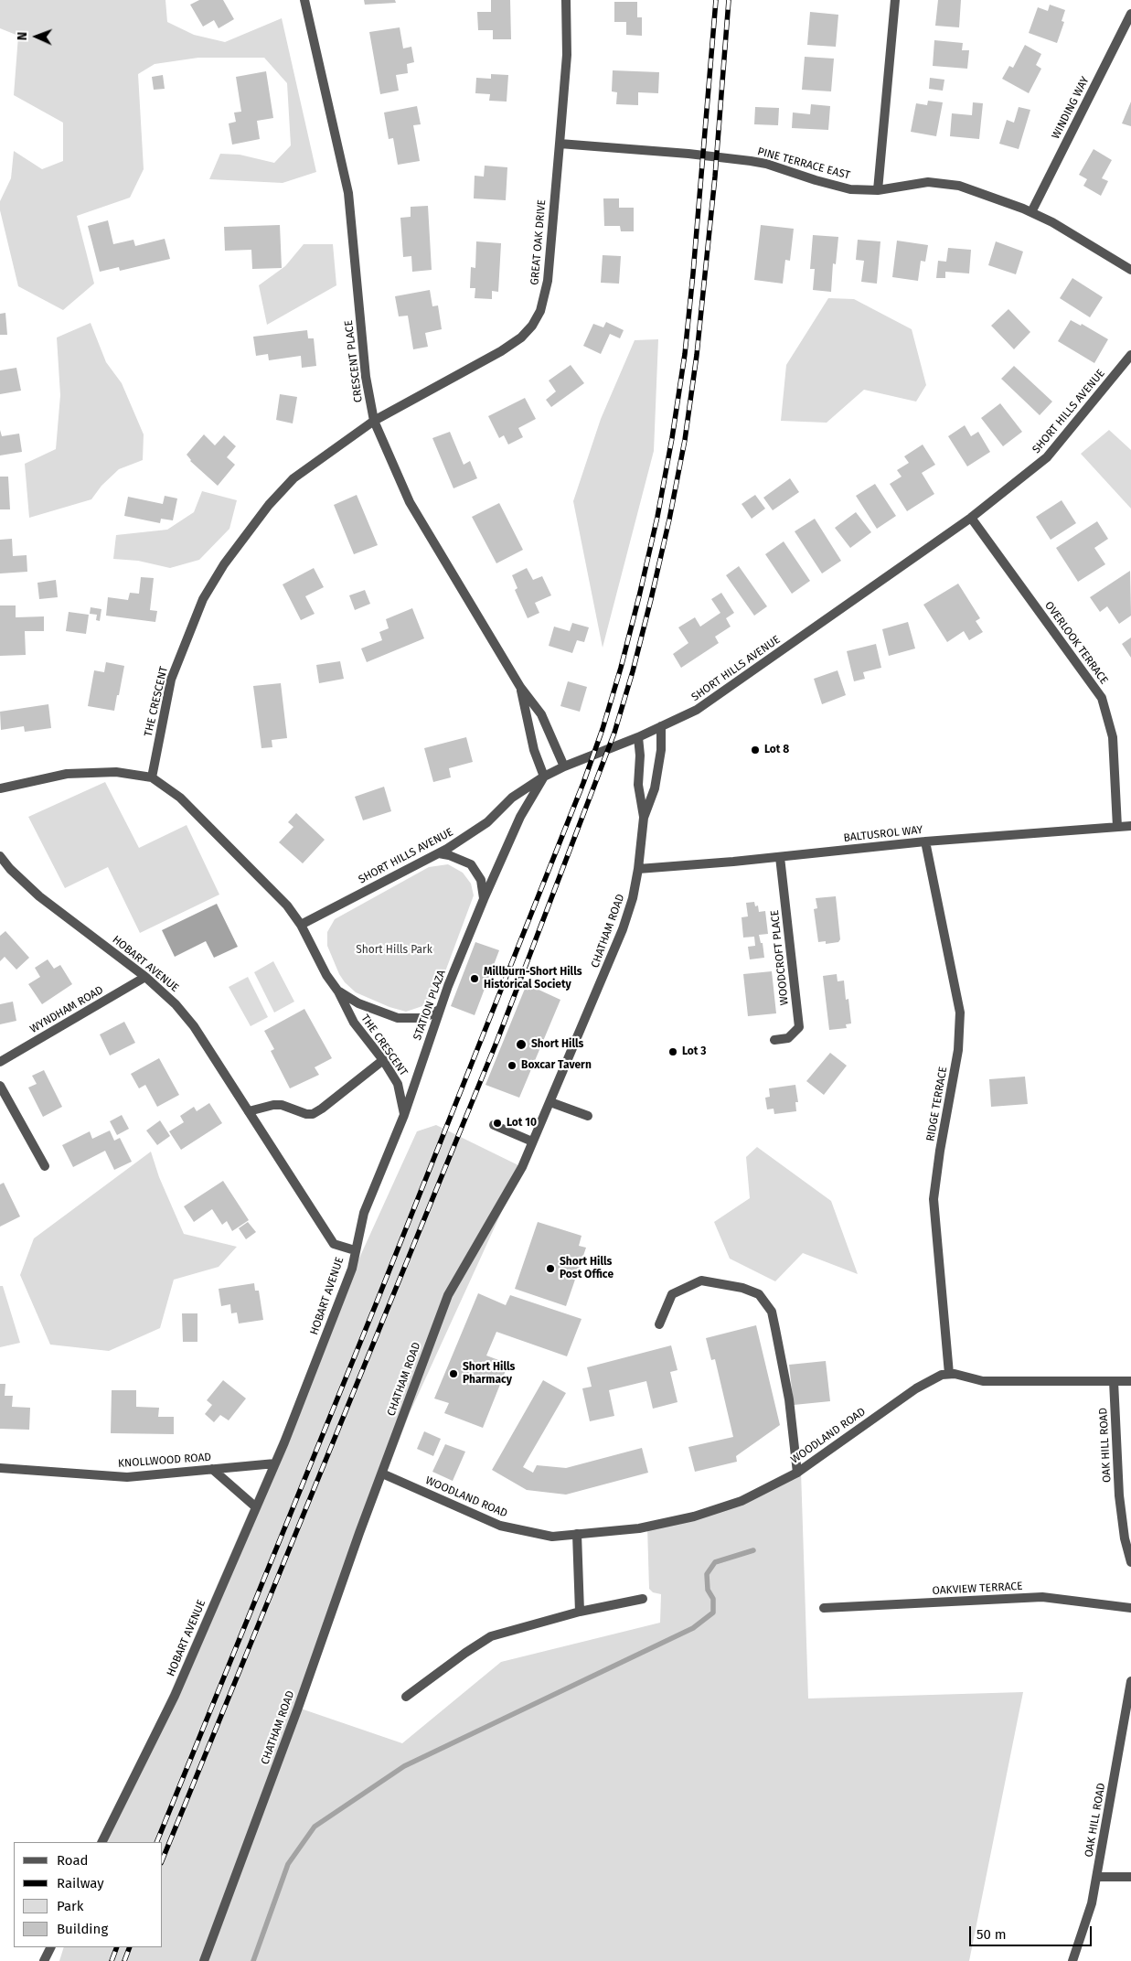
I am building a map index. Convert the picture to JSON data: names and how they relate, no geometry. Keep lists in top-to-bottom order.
{
  "streets": {
    "street": [
      "WINDING WAY",
      "PINE TERRACE EAST",
      "GREAT OAK DRIVE",
      "CRESCENT PLACE",
      "SHORT HILLS AVENUE",
      "OVERLOOK TERRACE",
      "THE CRESCENT",
      "BALTUSROL WAY",
      "CHATHAM ROAD",
      "WOODCROFT PLACE",
      "HOBART AVENUE",
      "STATION PLAZA",
      "WYNDHAM ROAD",
      "RIDGE TERRACE",
      "WOODLAND ROAD",
      "OAK HILL ROAD",
      "KNOLLWOOD ROAD",
      "OAKVIEW TERRACE"
    ]
  },
  "crossings": [
    ["WINDING WAY", "PINE TERRACE EAST"],
    ["PINE TERRACE EAST", "GREAT OAK DRIVE"],
    ["GREAT OAK DRIVE", "CRESCENT PLACE"],
    ["GREAT OAK DRIVE", "THE CRESCENT"],
    ["CRESCENT PLACE", "SHORT HILLS AVENUE"],
    ["CRESCENT PLACE", "THE CRESCENT"],
    ["CRESCENT PLACE", "STATION PLAZA"],
    ["SHORT HILLS AVENUE", "OVERLOOK TERRACE"],
    ["SHORT HILLS AVENUE", "THE CRESCENT"],
    ["SHORT HILLS AVENUE", "CHATHAM ROAD"],
    ["SHORT HILLS AVENUE", "STATION PLAZA"],
    ["OVERLOOK TERRACE", "BALTUSROL WAY"],
    ["THE CRESCENT", "STATION PLAZA"],
    ["BALTUSROL WAY", "CHATHAM ROAD"],
    ["BALTUSROL WAY", "WOODCROFT PLACE"],
    ["BALTUSROL WAY", "RIDGE TERRACE"],
    ["CHATHAM ROAD", "WOODLAND ROAD"],
    ["HOBART AVENUE", "STATION PLAZA"],
    ["HOBART AVENUE", "WYNDHAM ROAD"],
    ["HOBART AVENUE", "KNOLLWOOD ROAD"],
    ["RIDGE TERRACE", "WOODLAND ROAD"]
  ],
  "parks": ["Short Hills Park"],
  "places": [
    "Lot 8",
    "Millburn-Short Hills Historical Society",
    "Short Hills",
    "Lot 3",
    "Boxcar Tavern",
    "Lot 10",
    "Short Hills Post Office",
    "Short Hills Pharmacy"
  ],
  "legend": [
    "Road",
    "Railway",
    "Park",
    "Building"
  ],
  "scale_bar": "50 m",
  "north": "left"
}
